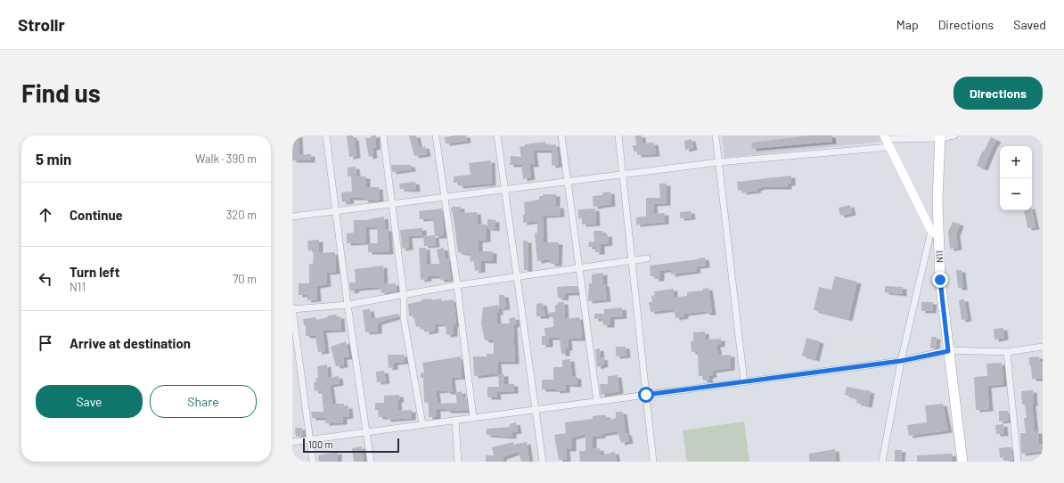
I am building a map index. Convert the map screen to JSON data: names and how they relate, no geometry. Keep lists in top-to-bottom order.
{
  "streets": {
    "main road": ["N11"]
  },
  "scale_bar": "100 m",
  "page": {
    "header": "Strollr",
    "nav": ["Map", "Directions", "Saved"],
    "buttons": [
      "Directions",
      ["Save", "Share"]
    ],
    "title": "Find us",
    "heading": ["5 min", "Walk · 390 m"],
    "map_buttons": ["+", "−"],
    "list": [
      ["Continue", "320 m"],
      ["Turn left", "N11", "70 m"],
      "Arrive at destination"
    ],
    "scale": "100 m"
  }
}
